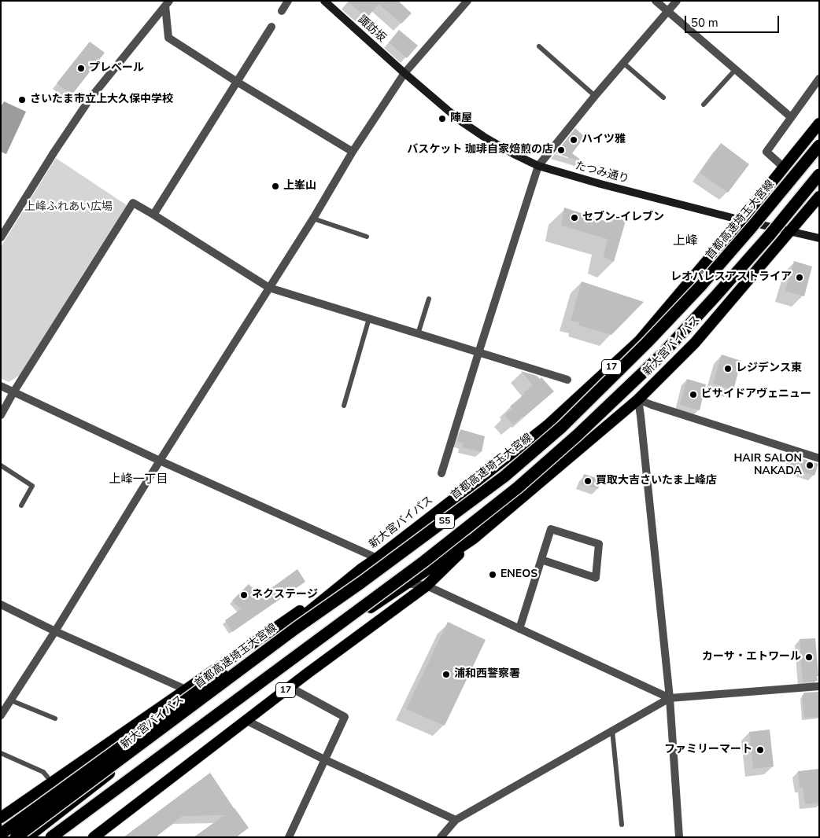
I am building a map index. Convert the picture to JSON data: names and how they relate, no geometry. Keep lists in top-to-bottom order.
{
  "streets": {
    "highway": [
      "首都高速埼玉大宮線",
      "新大宮バイパス",
      "17",
      "S5"
    ],
    "main road": ["諏訪坂", "たつみ通り"]
  },
  "crossings": [
    ["諏訪坂", "たつみ通り"],
    ["たつみ通り", "新大宮バイパス"],
    ["新大宮バイパス", "17"]
  ],
  "districts": ["上峰", "上峰一丁目"],
  "parks": ["上峰ふれあい広場"],
  "places": [
    "プレベール",
    "さいたま市立上大久保中学校",
    "陣屋",
    "ハイツ雅",
    "バスケット 珈琲自家焙煎の店",
    "上峯山",
    "セブン-イレブン",
    "レオパレスアストライア",
    "レジデンス東",
    "ビサイドアヴェニュー",
    "HAIR SALON NAKADA",
    "買取大吉さいたま上峰店",
    "ENEOS",
    "ネクステージ",
    "カーサ・エトワール",
    "浦和西警察署",
    "ファミリーマート"
  ],
  "scale_bar": "50 m"
}
